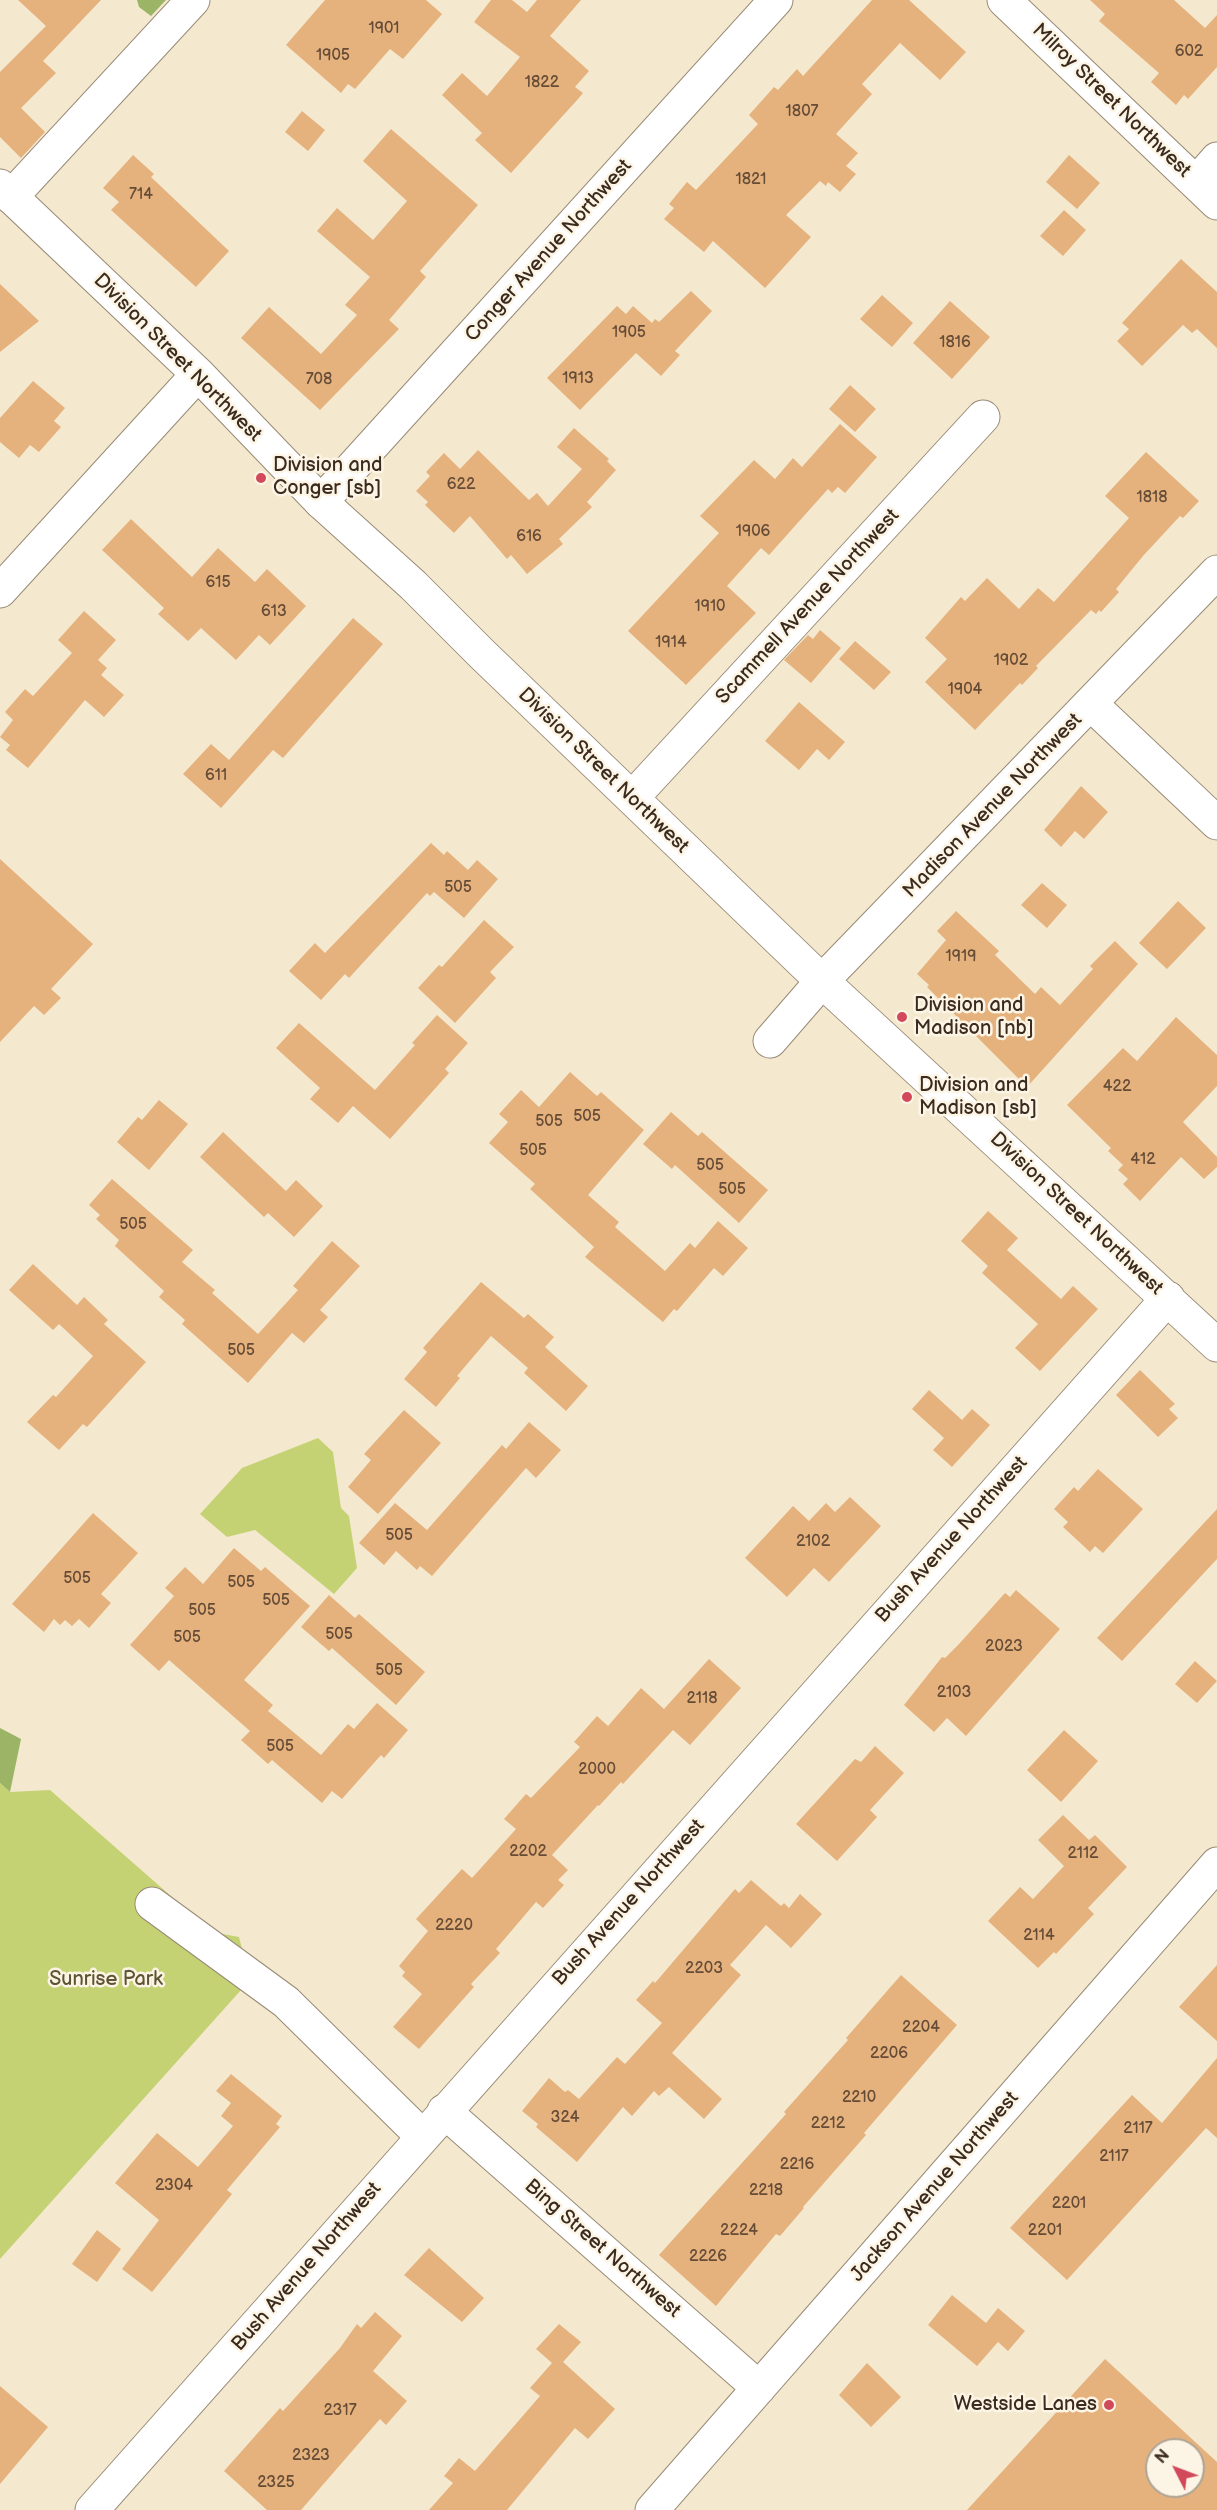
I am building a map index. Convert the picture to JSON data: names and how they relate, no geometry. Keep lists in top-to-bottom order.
{
  "streets": {
    "street": [
      "Milroy Street Northwest",
      "Conger Avenue Northwest",
      "Division Street Northwest",
      "Scammell Avenue Northwest",
      "Madison Avenue Northwest",
      "Bush Avenue Northwest",
      "Jackson Avenue Northwest",
      "Bing Street Northwest"
    ]
  },
  "crossings": [
    ["Conger Avenue Northwest", "Division Street Northwest"],
    ["Division Street Northwest", "Scammell Avenue Northwest"],
    ["Division Street Northwest", "Madison Avenue Northwest"],
    ["Division Street Northwest", "Bush Avenue Northwest"],
    ["Bush Avenue Northwest", "Bing Street Northwest"],
    ["Jackson Avenue Northwest", "Bing Street Northwest"]
  ],
  "parks": ["Sunrise Park"],
  "places": [
    "Division and Conger [sb]",
    "Division and Madison [nb]",
    "Division and Madison [sb]",
    "Westside Lanes"
  ],
  "house_numbers": [
    "1901",
    "602",
    "1905",
    "1822",
    "1807",
    "1821",
    "714",
    "1905",
    "1816",
    "1913",
    "708",
    "622",
    "1818",
    "1906",
    "616",
    "615",
    "1910",
    "613",
    "1914",
    "1902",
    "1904",
    "611",
    "505",
    "1919",
    "422",
    "505",
    "505",
    "505",
    "412",
    "505",
    "505",
    "505",
    "505",
    "505",
    "2102",
    "505",
    "505",
    "505",
    "505",
    "505",
    "505",
    "2023",
    "505",
    "2103",
    "2118",
    "505",
    "2000",
    "2202",
    "2112",
    "2220",
    "2114",
    "2203",
    "2204",
    "2206",
    "2210",
    "324",
    "2212",
    "2117",
    "2117",
    "2216",
    "2304",
    "2218",
    "2201",
    "2224",
    "2201",
    "2226",
    "2317",
    "2323",
    "2325"
  ],
  "north": "top left"
}
